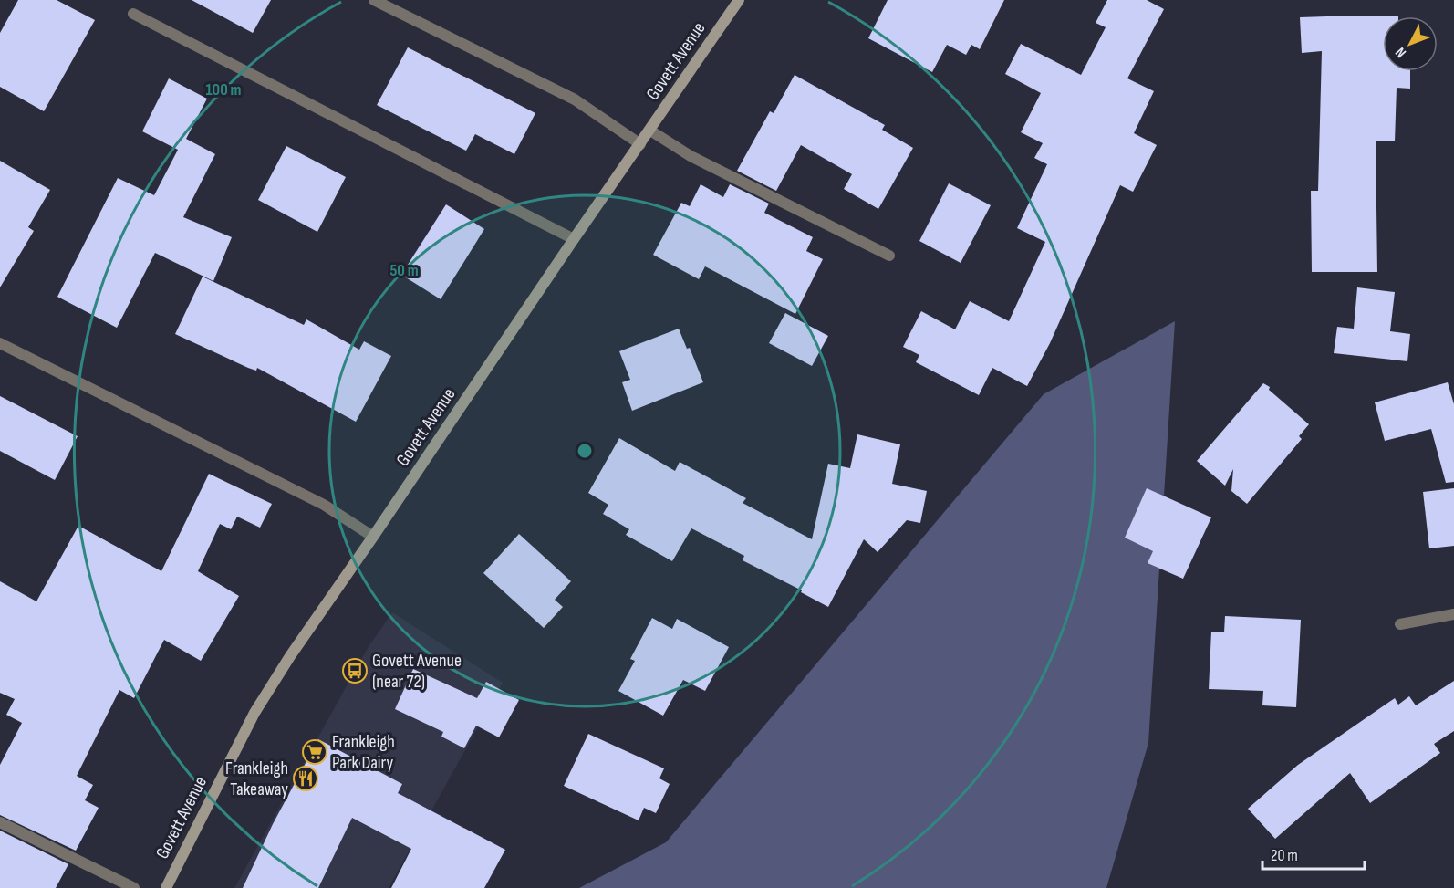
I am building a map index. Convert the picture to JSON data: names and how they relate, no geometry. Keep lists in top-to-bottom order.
{
  "streets": {
    "street": ["Govett Avenue"]
  },
  "places": {
    "bus stop": ["Govett Avenue (near 72)"],
    "supermarket": ["Frankleigh Park Dairy"],
    "restaurant": ["Frankleigh Takeaway"]
  },
  "scale_bar": "20 m",
  "north": "bottom left",
  "rings": ["100 m", "50 m"]
}
